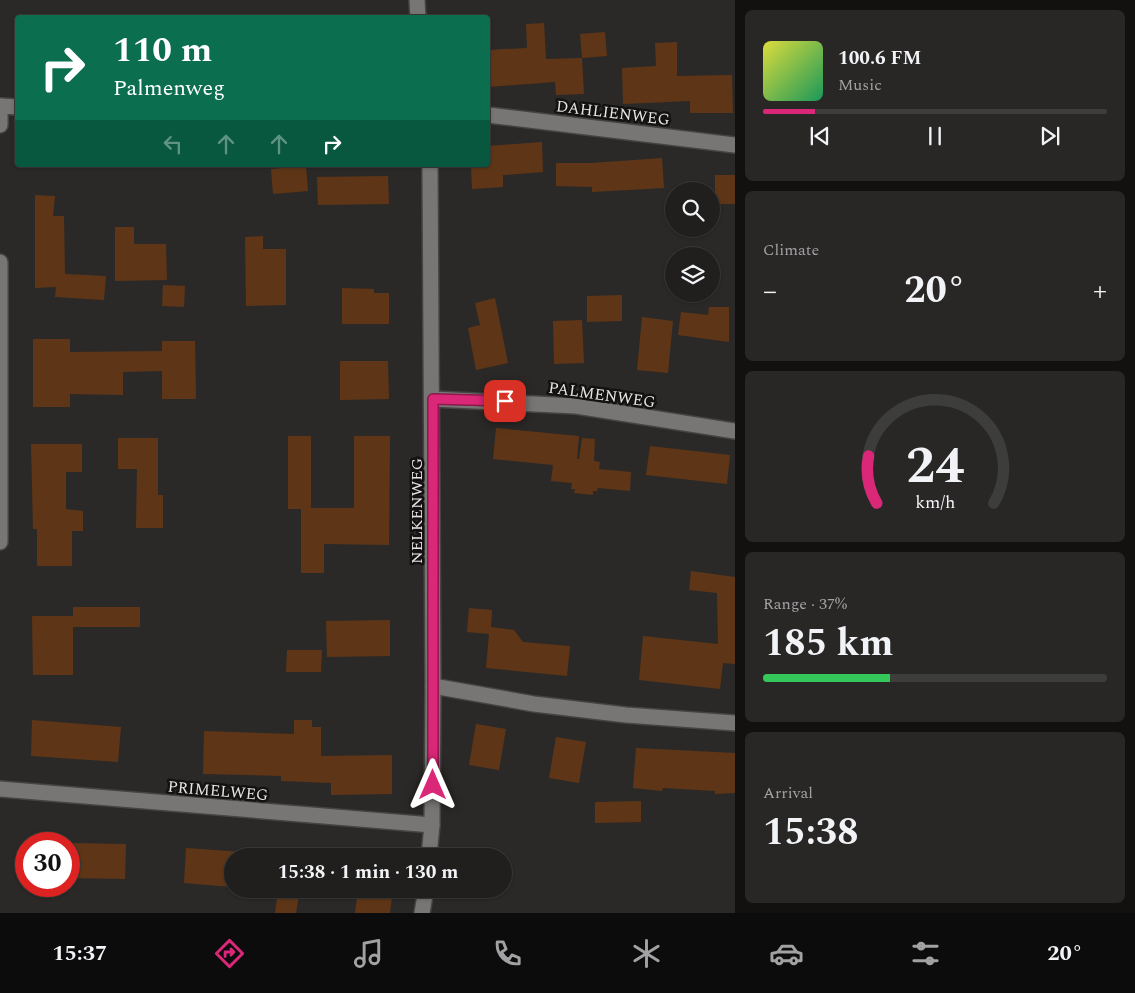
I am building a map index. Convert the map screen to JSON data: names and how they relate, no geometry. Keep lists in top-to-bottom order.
{
  "streets": {
    "street": [
      "DAHLIENWEG",
      "PALMENWEG",
      "NELKENWEG",
      "PRIMELWEG"
    ]
  },
  "crossings": [
    ["PALMENWEG", "NELKENWEG"],
    ["NELKENWEG", "PRIMELWEG"]
  ],
  "page": {
    "turn": ["110 m", "Palmenweg"],
    "song": ["100.6 FM", "Music"],
    "tile": [
      "Climate",
      ["Range · 37%", "185 km"],
      ["Arrival", "15:38"]
    ],
    "heat": ["−", "20°", "+"],
    "limit": "30",
    "trip": "15:38 · 1 min · 130 m",
    "tabs": ["15:37", "20°"],
    "gauge": ["24", "km/h"]
  }
}
